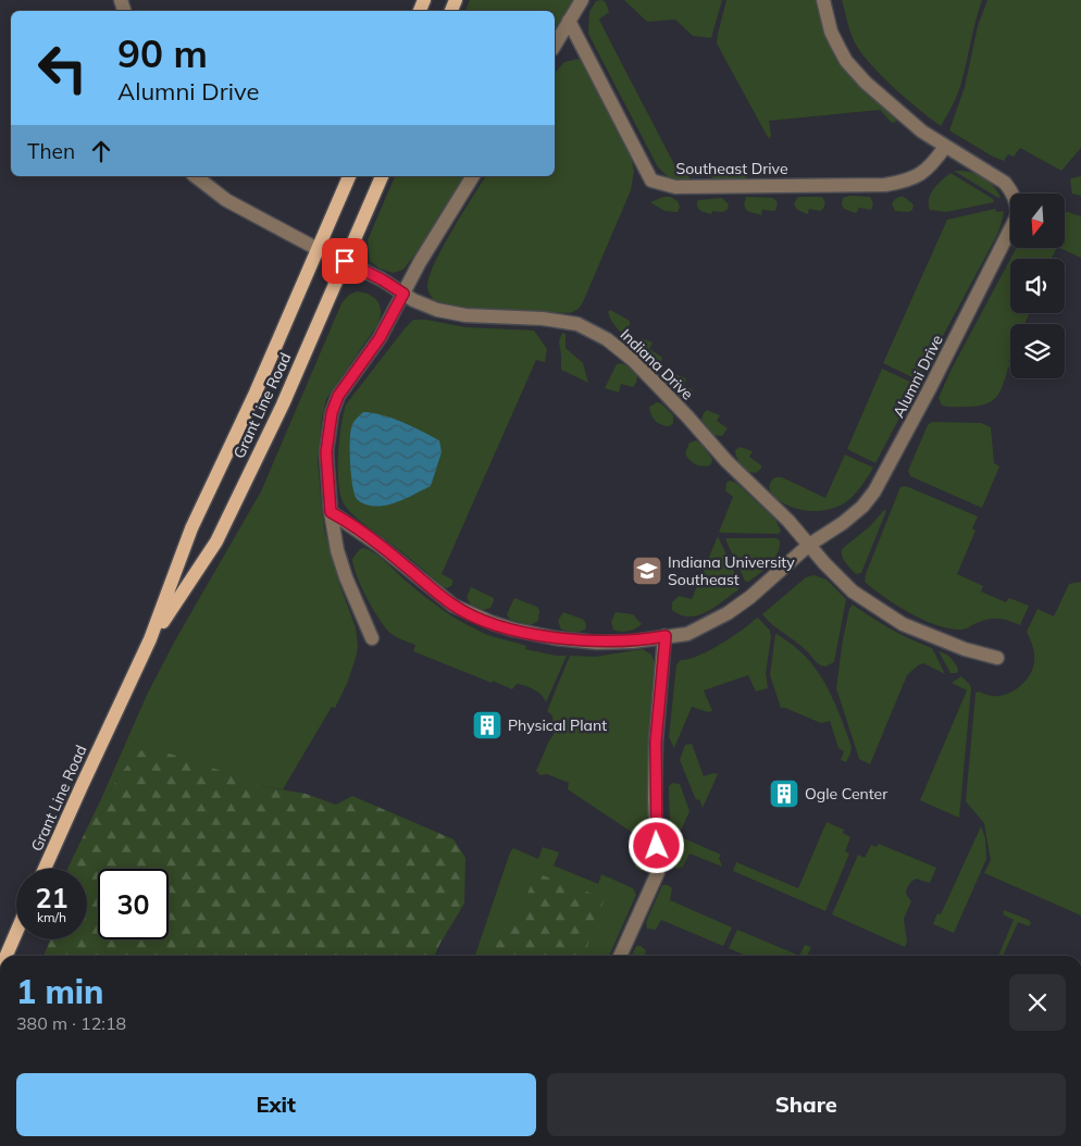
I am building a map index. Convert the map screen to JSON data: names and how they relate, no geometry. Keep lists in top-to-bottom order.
{
  "streets": {
    "main road": ["Grant Line Road"],
    "street": ["Southeast Drive", "Indiana Drive", "Alumni Drive"]
  },
  "crossings": [
    ["Southeast Drive", "Alumni Drive"],
    ["Indiana Drive", "Alumni Drive"],
    ["Indiana Drive", "Grant Line Road"]
  ],
  "places": {
    "school or university": ["Indiana University Southeast"],
    "building": ["Physical Plant", "Ogle Center"]
  },
  "north": "bottom",
  "page": {
    "turn": ["90 m", "Alumni Drive"],
    "then": "Then",
    "speed": "21 km/h",
    "limit": "30",
    "heading": ["1 min", "380 m · 12:18"],
    "buttons": ["Exit", "Share"]
  }
}
